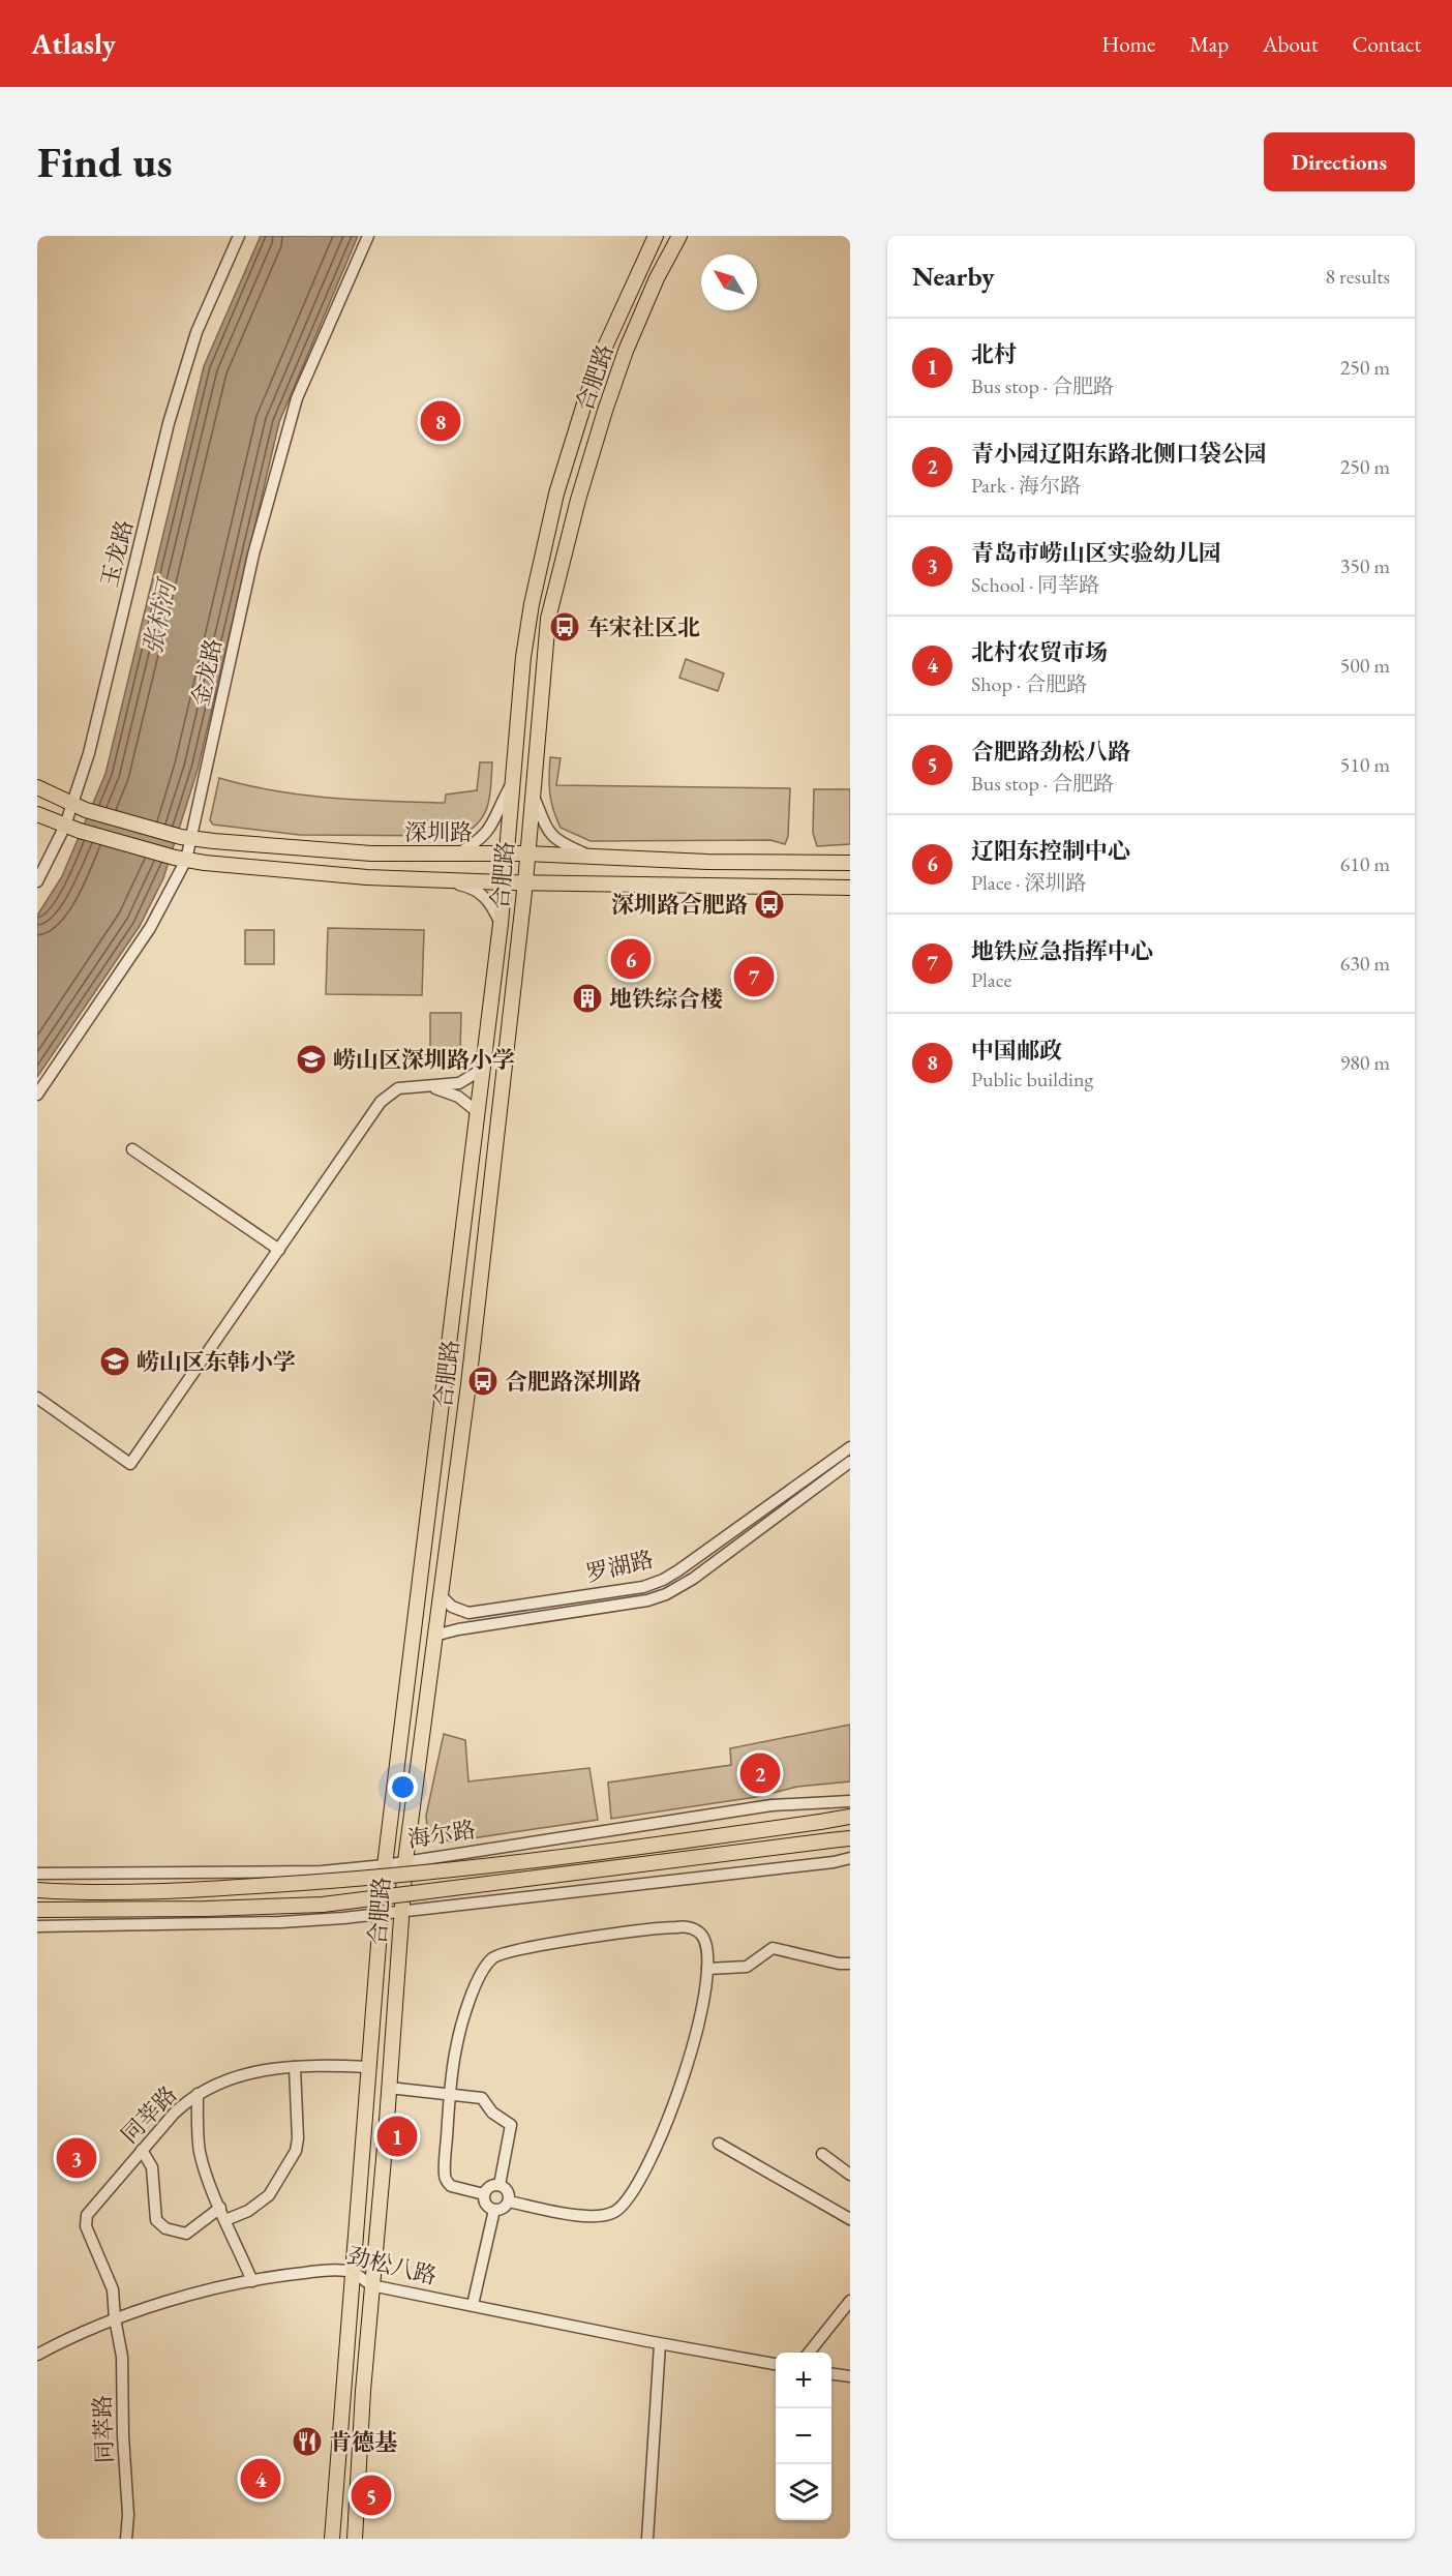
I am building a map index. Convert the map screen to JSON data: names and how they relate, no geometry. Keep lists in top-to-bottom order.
{
  "streets": {
    "main road": ["合肥路", "深圳路", "海尔路"],
    "street": [
      "玉龙路",
      "金龙路",
      "罗湖路",
      "同莘路",
      "劲松八路",
      "同萃路"
    ]
  },
  "crossings": [
    ["合肥路", "深圳路"],
    ["合肥路", "罗湖路"],
    ["合肥路", "海尔路"],
    ["合肥路", "同莘路"],
    ["合肥路", "劲松八路"],
    ["玉龙路", "深圳路"],
    ["金龙路", "深圳路"],
    ["同莘路", "劲松八路"],
    ["同莘路", "同萃路"],
    ["劲松八路", "同萃路"]
  ],
  "water": ["张村河"],
  "places": {
    "bus stop": ["车宋社区北", "深圳路合肥路", "合肥路深圳路"],
    "building": ["地铁综合楼"],
    "school or university": ["崂山区深圳路小学", "崂山区东韩小学"],
    "restaurant": ["肯德基"]
  },
  "north": "top left",
  "page": {
    "header": "Atlasly",
    "nav": [
      "Home",
      "Map",
      "About",
      "Contact"
    ],
    "buttons": "Directions",
    "title": "Find us",
    "heading": ["Nearby", "8 results"],
    "list": [
      {
        "mark": "1",
        "name": "北村",
        "note": "Bus stop · 合肥路",
        "value": "250 m"
      },
      {
        "mark": "2",
        "name": "青小园辽阳东路北侧口袋公园",
        "note": "Park · 海尔路",
        "value": "250 m"
      },
      {
        "mark": "3",
        "name": "青岛市崂山区实验幼儿园",
        "note": "School · 同莘路",
        "value": "350 m"
      },
      {
        "mark": "4",
        "name": "北村农贸市场",
        "note": "Shop · 合肥路",
        "value": "500 m"
      },
      {
        "mark": "5",
        "name": "合肥路劲松八路",
        "note": "Bus stop · 合肥路",
        "value": "510 m"
      },
      {
        "mark": "6",
        "name": "辽阳东控制中心",
        "note": "Place · 深圳路",
        "value": "610 m"
      },
      {
        "mark": "7",
        "name": "地铁应急指挥中心",
        "note": "Place",
        "value": "630 m"
      },
      {
        "mark": "8",
        "name": "中国邮政",
        "note": "Public building",
        "value": "980 m"
      }
    ],
    "pins": [
      "8",
      "6",
      "7",
      "2",
      "1",
      "3",
      "4",
      "5"
    ],
    "map_buttons": ["+", "−"]
  }
}
